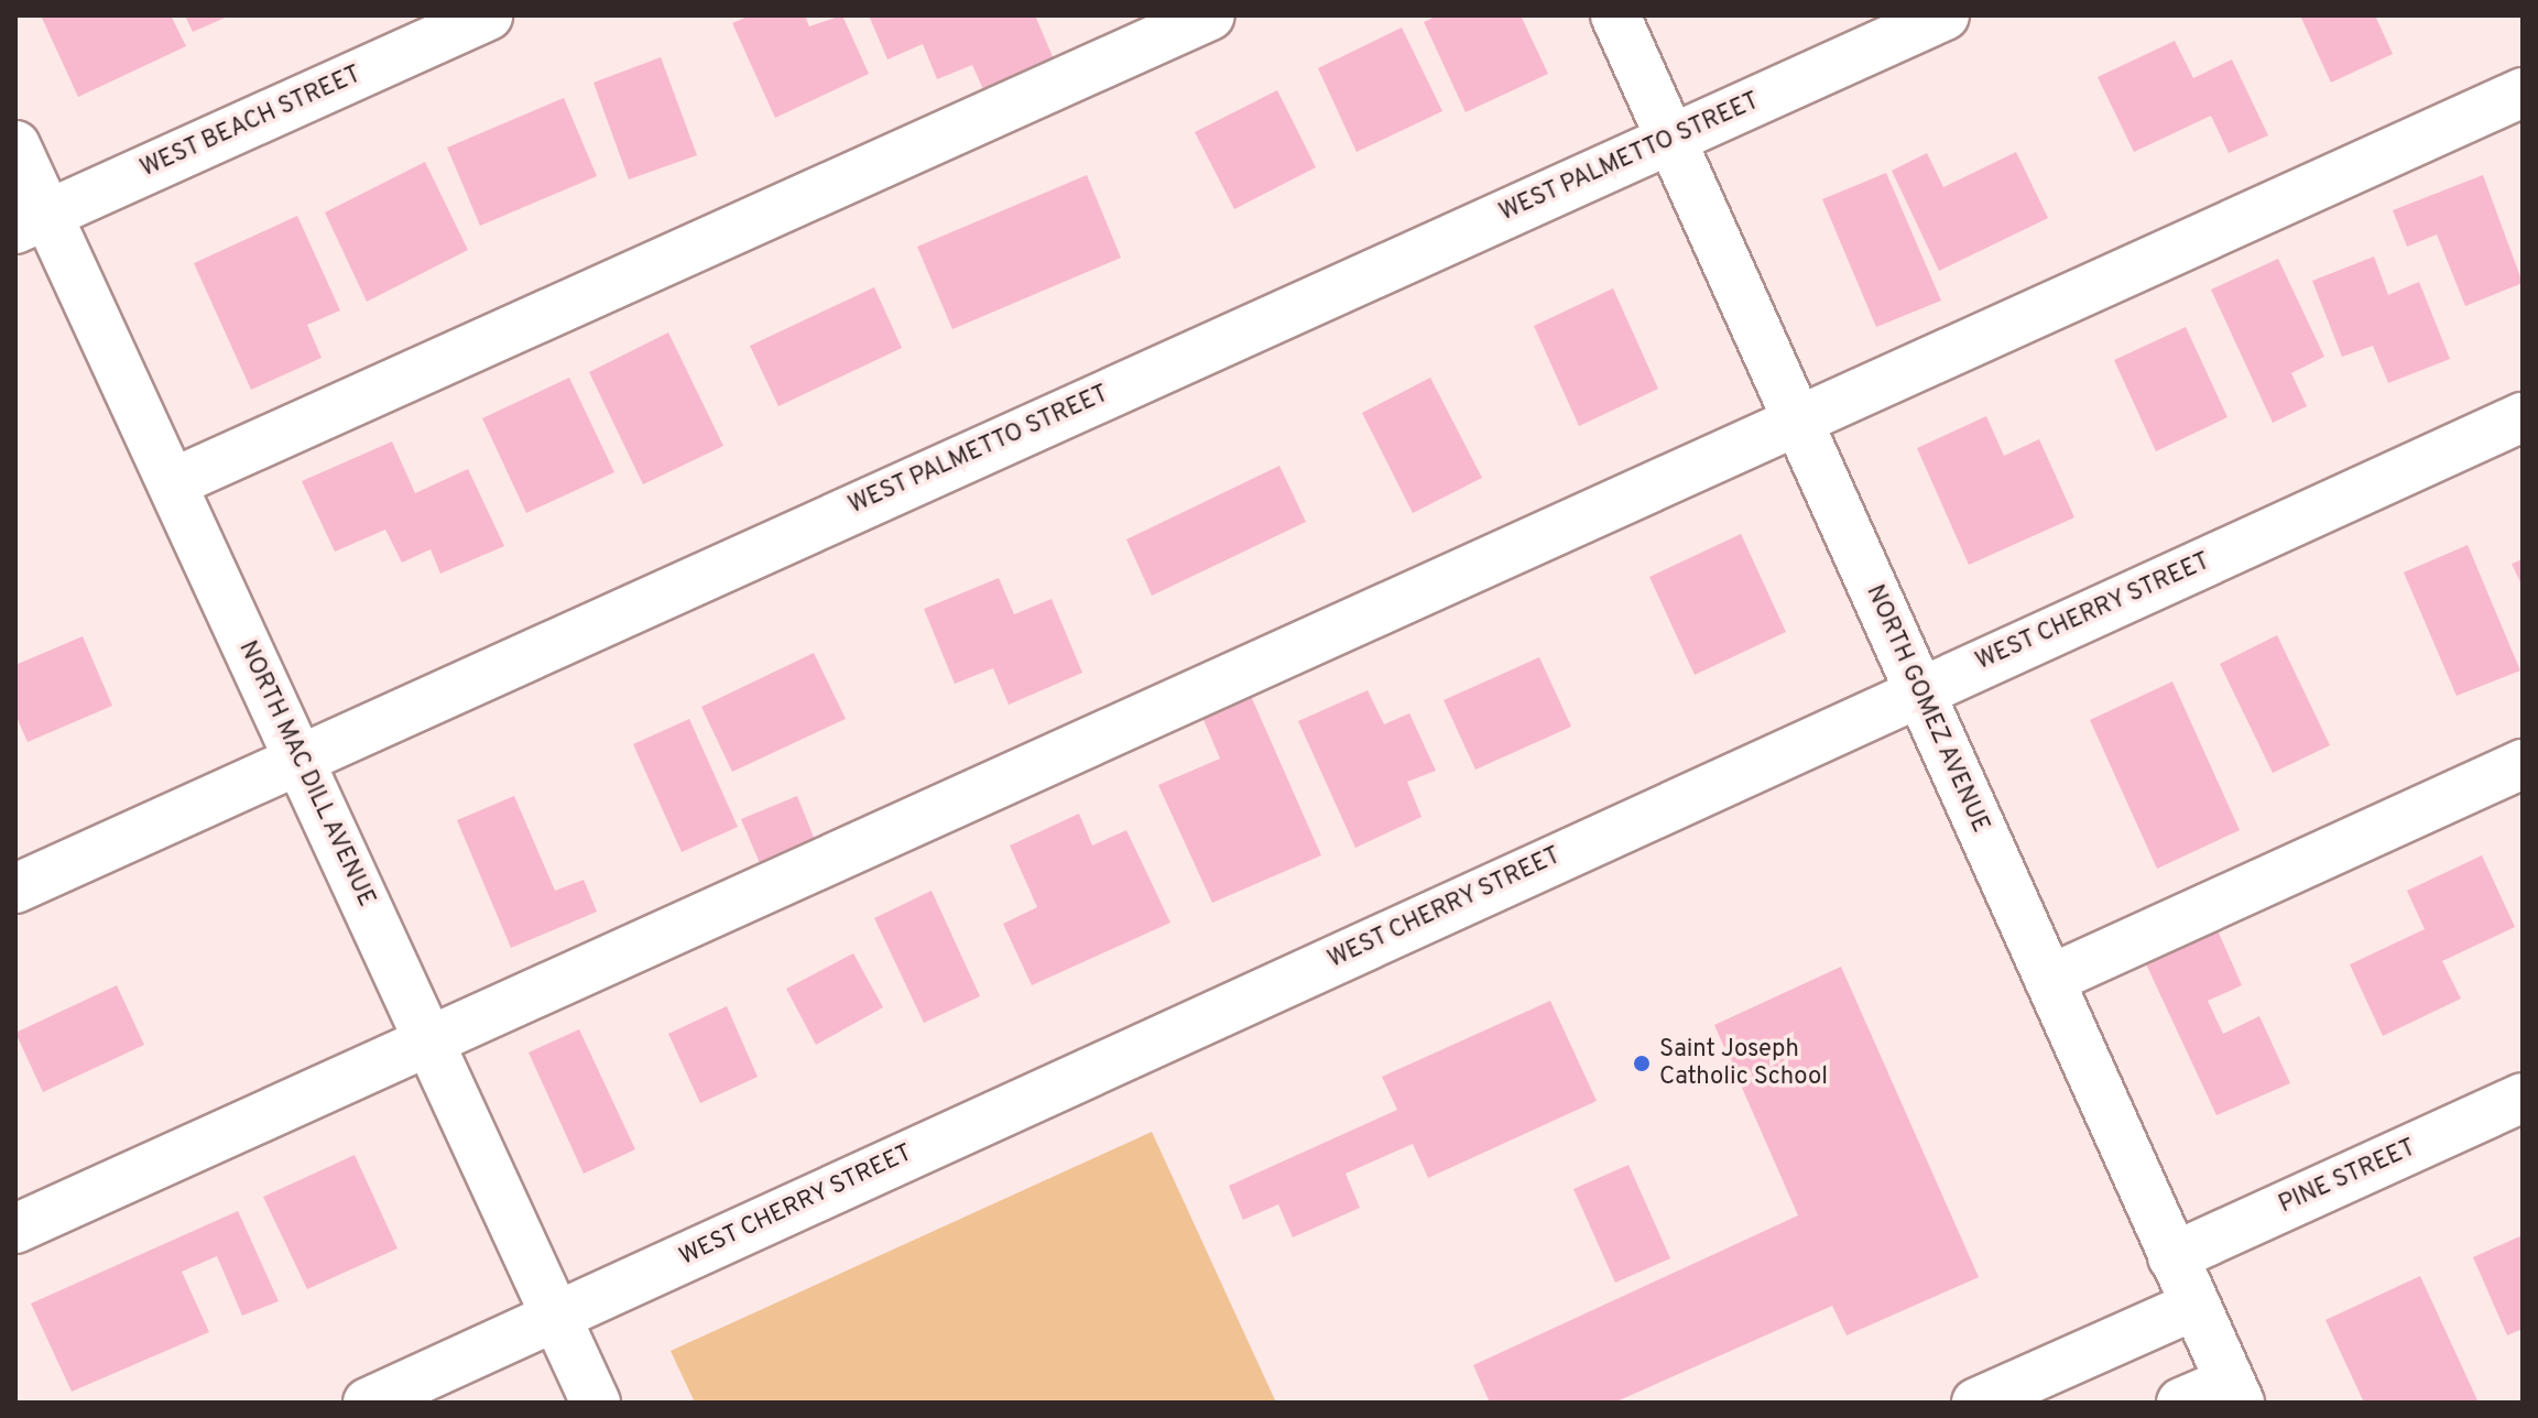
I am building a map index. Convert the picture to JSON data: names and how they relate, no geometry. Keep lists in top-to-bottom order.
{
  "streets": {
    "street": [
      "WEST BEACH STREET",
      "WEST PALMETTO STREET",
      "WEST CHERRY STREET",
      "NORTH GOMEZ AVENUE",
      "NORTH MAC DILL AVENUE",
      "PINE STREET"
    ]
  },
  "crossings": [
    ["WEST BEACH STREET", "NORTH MAC DILL AVENUE"],
    ["WEST PALMETTO STREET", "NORTH GOMEZ AVENUE"],
    ["WEST PALMETTO STREET", "NORTH MAC DILL AVENUE"],
    ["WEST CHERRY STREET", "NORTH GOMEZ AVENUE"],
    ["WEST CHERRY STREET", "NORTH MAC DILL AVENUE"],
    ["NORTH GOMEZ AVENUE", "PINE STREET"]
  ],
  "places": ["Saint Joseph Catholic School"]
}
